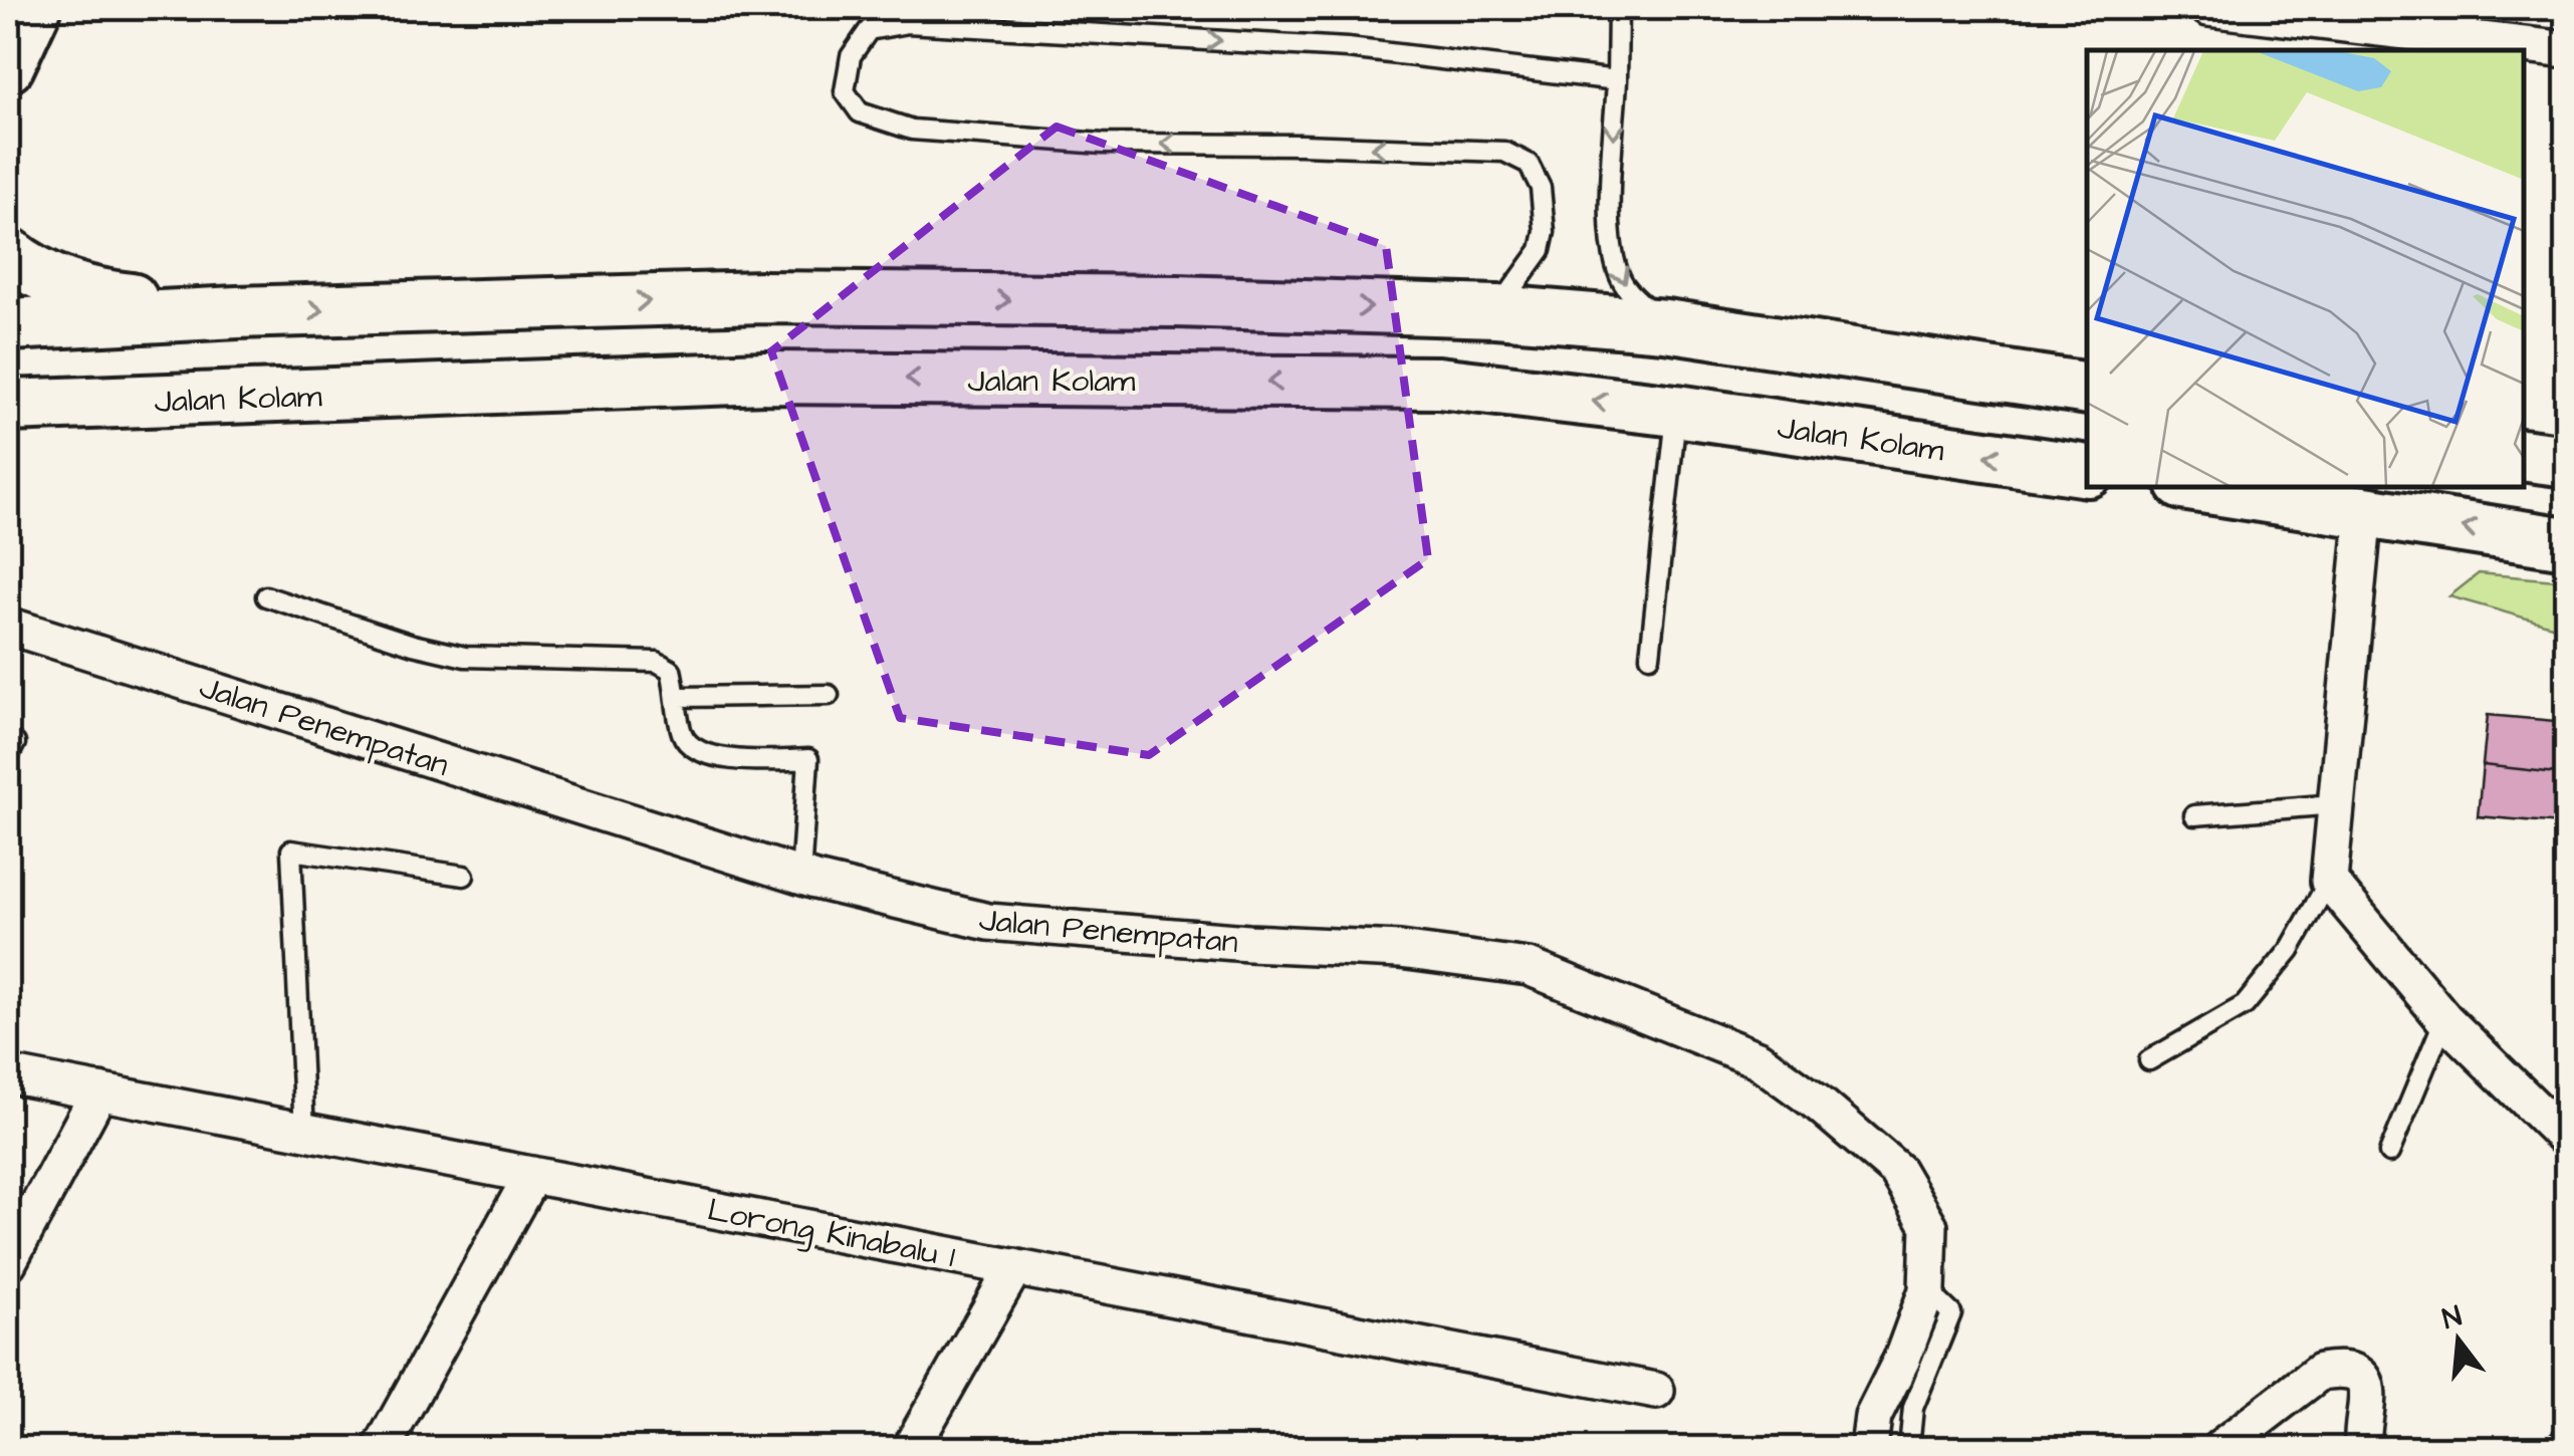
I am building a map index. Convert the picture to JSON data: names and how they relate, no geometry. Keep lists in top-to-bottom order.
{
  "streets": {
    "main road": ["Jalan Kolam"],
    "street": ["Jalan Penempatan", "Lorong Kinabalu 1"]
  },
  "north": "top"
}
